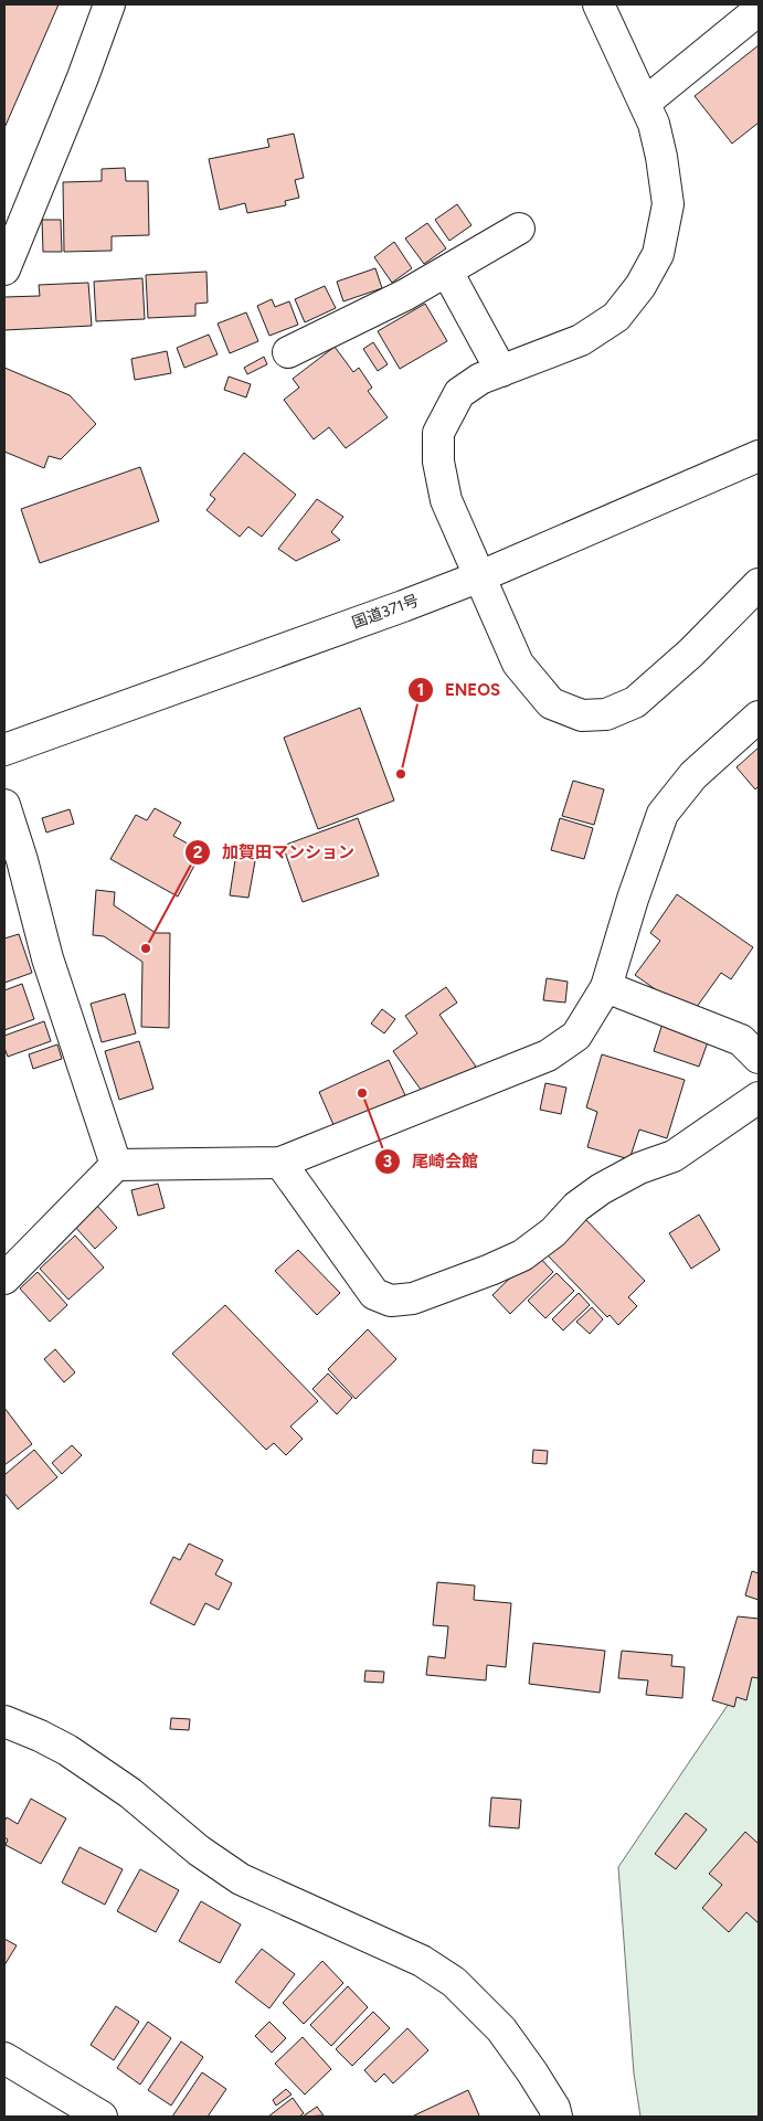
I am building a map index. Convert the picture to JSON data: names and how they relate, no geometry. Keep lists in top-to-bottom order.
{
  "streets": {
    "main road": ["国道371号"]
  },
  "places": ["ENEOS", "加賀田マンション", "尾崎会館"]
}
